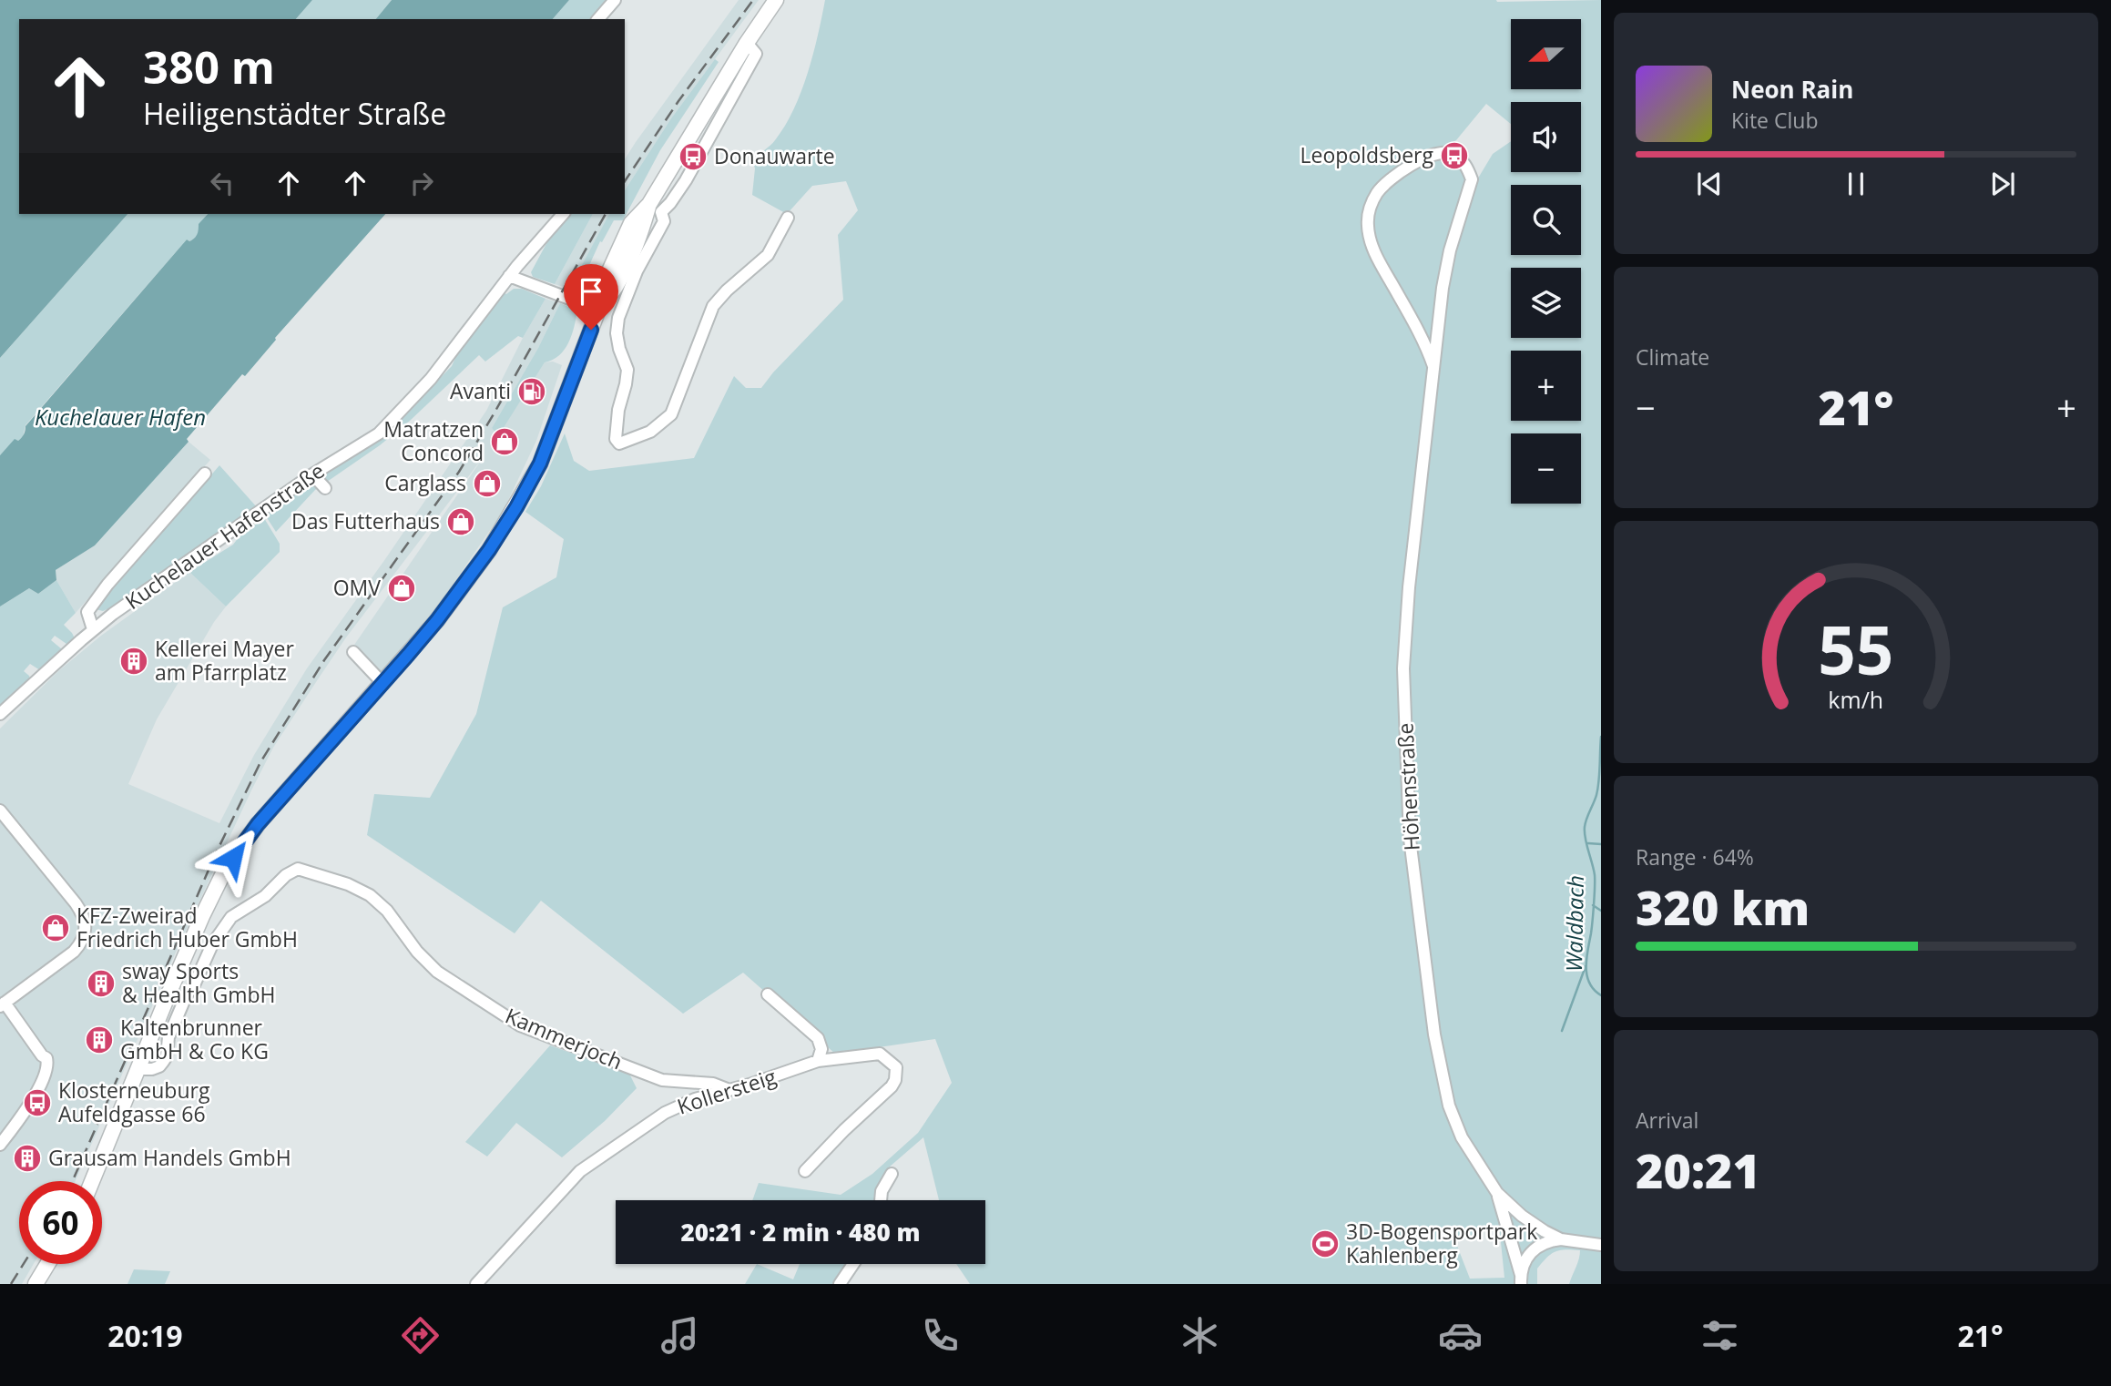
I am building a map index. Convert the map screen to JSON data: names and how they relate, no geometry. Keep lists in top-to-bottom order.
{
  "streets": {
    "street": [
      "Kuchelauer Hafenstraße",
      "Höhenstraße",
      "Kammerjoch",
      "Kollersteig"
    ]
  },
  "crossings": [
    ["Kammerjoch", "Kollersteig"]
  ],
  "water": ["Kuchelauer Hafen", "Waldbach"],
  "places": {
    "bus stop": ["Leopoldsberg", "Donauwarte", "Klosterneuburg Aufeldgasse 66"],
    "fuel station": ["Avanti"],
    "shop": [
      "Matratzen Concord",
      "Carglass",
      "Das Futterhaus",
      "OMV",
      "KFZ-Zweirad Friedrich Huber GmbH"
    ],
    "building": [
      "Kellerei Mayer am Pfarrplatz",
      "sway Sports & Health GmbH",
      "Kaltenbrunner GmbH & Co KG",
      "Grausam Handels GmbH"
    ],
    "sports": ["3D-Bogensportpark Kahlenberg"]
  },
  "north": "left",
  "page": {
    "map_buttons": ["+", "−"],
    "turn": ["380 m", "Heiligenstädter Straße"],
    "song": ["Neon Rain", "Kite Club"],
    "tile": [
      "Climate",
      ["Range · 64%", "320 km"],
      ["Arrival", "20:21"]
    ],
    "heat": ["−", "21°", "+"],
    "limit": "60",
    "trip": "20:21 · 2 min · 480 m",
    "tabs": ["20:19", "21°"],
    "gauge": ["55", "km/h"]
  }
}
